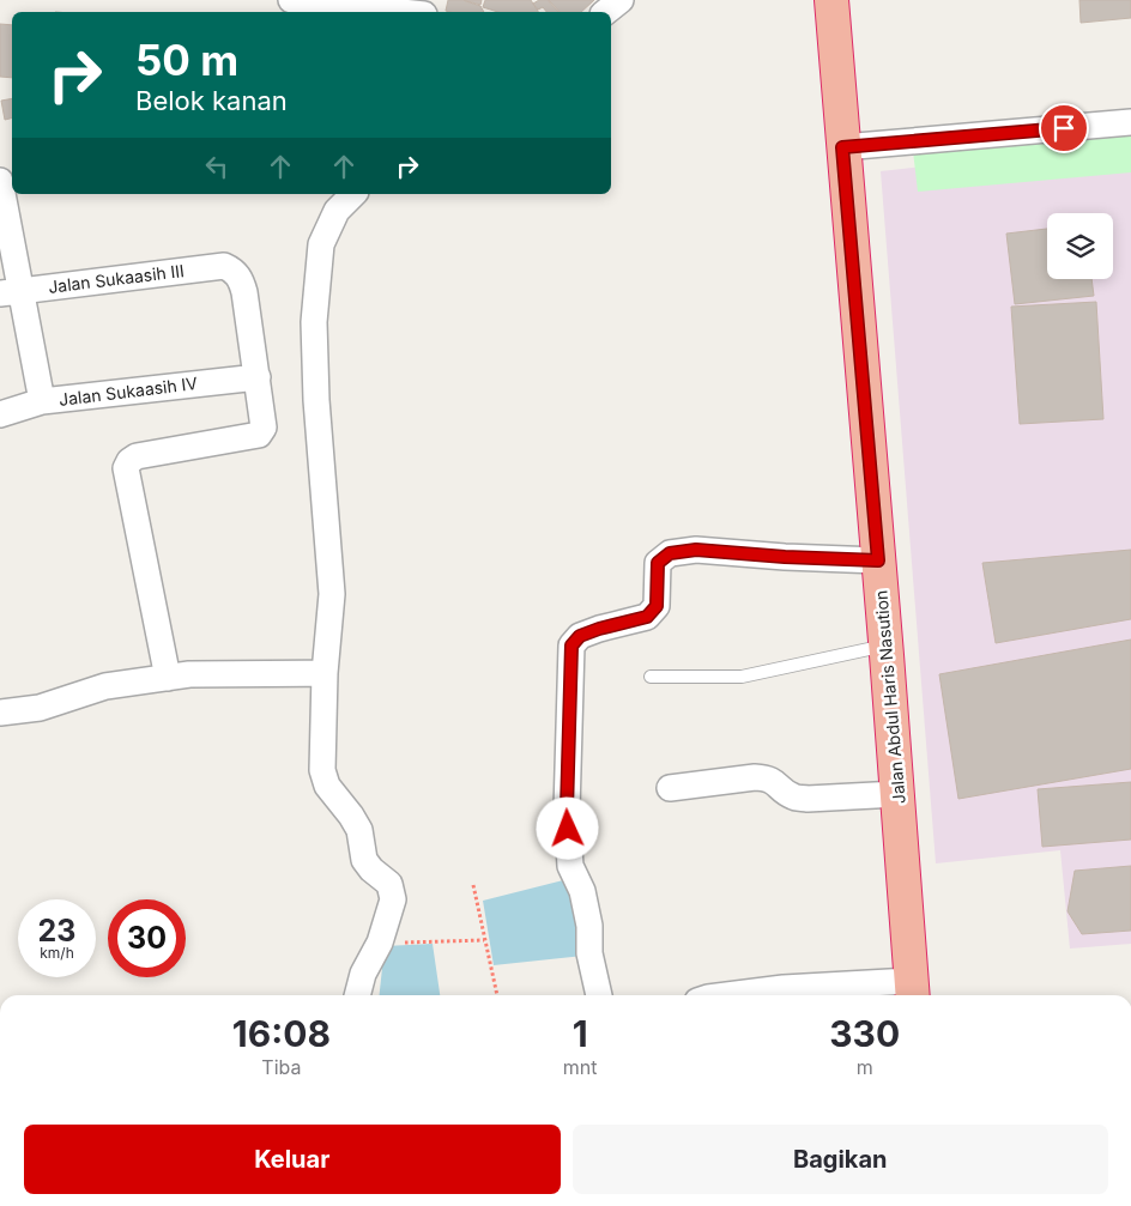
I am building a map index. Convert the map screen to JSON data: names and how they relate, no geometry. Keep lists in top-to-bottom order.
{
  "streets": {
    "highway": ["Jalan Abdul Haris Nasution"],
    "street": ["Jalan Sukaasih III", "Jalan Sukaasih IV"]
  },
  "crossings": [
    ["Jalan Sukaasih III", "Jalan Sukaasih IV"]
  ],
  "page": {
    "turn": ["50 m", "Belok kanan"],
    "speed": "23 km/h",
    "limit": "30",
    "eta": [
      "16:08",
      "Tiba",
      "1",
      "mnt",
      "330",
      "m"
    ],
    "buttons": ["Keluar", "Bagikan"]
  }
}
